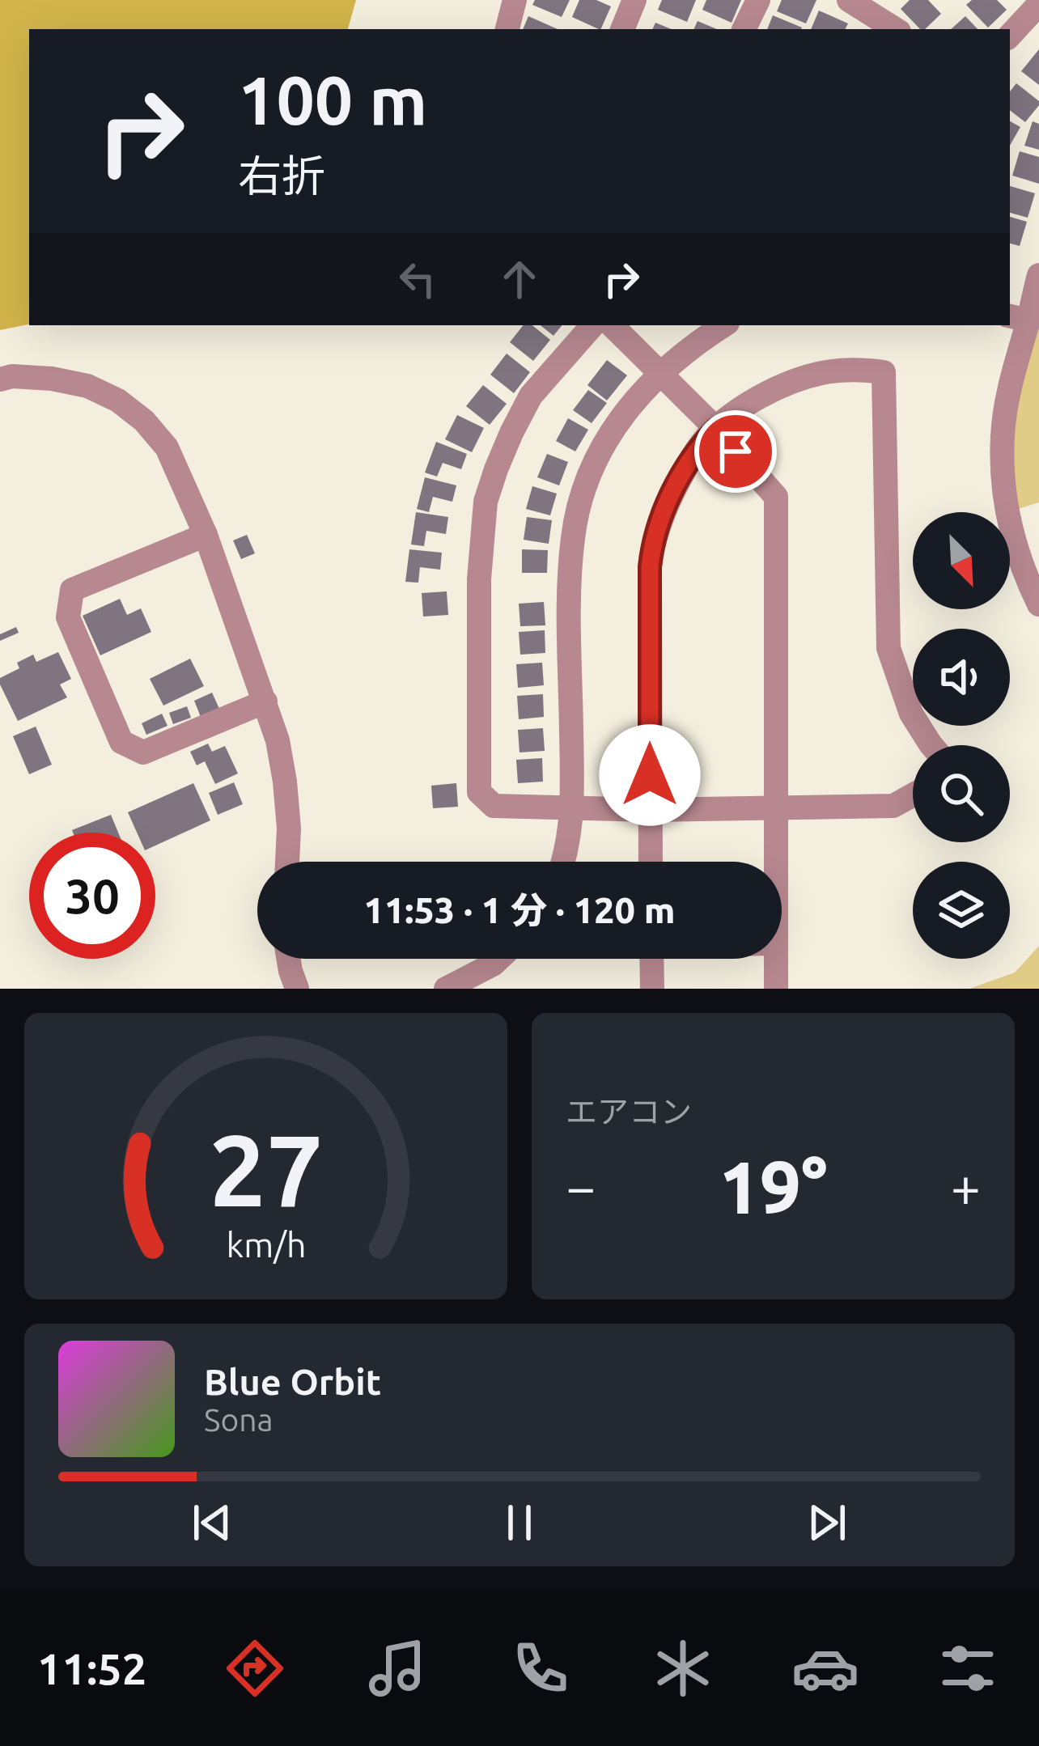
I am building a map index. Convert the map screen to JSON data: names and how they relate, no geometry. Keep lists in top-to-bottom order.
{
  "north": "bottom right",
  "page": {
    "turn": ["100 m", "右折"],
    "limit": "30",
    "trip": "11:53 · 1 分 · 120 m",
    "tile": "エアコン",
    "heat": ["−", "19°", "+"],
    "song": ["Blue Orbit", "Sona"],
    "tabs": "11:52",
    "gauge": ["27", "km/h"]
  }
}
